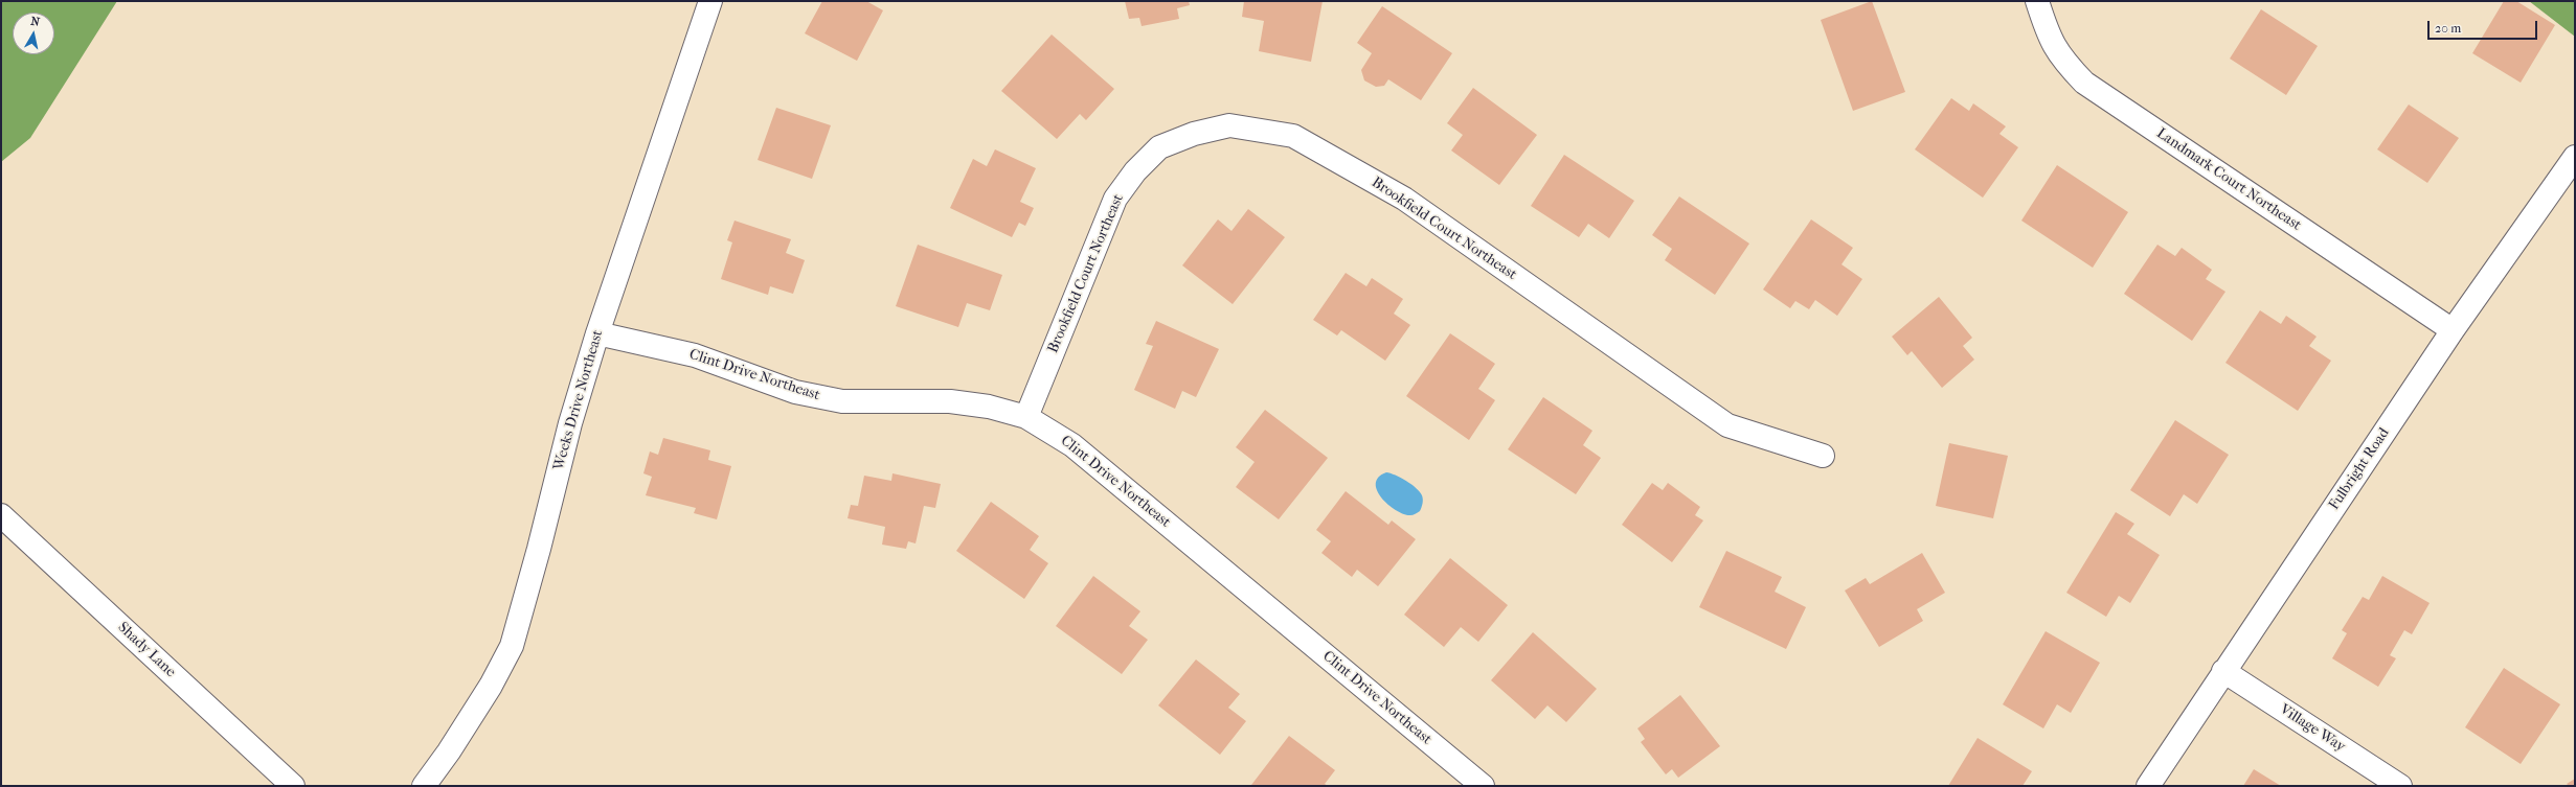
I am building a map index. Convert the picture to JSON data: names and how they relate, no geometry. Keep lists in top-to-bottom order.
{
  "streets": {
    "street": [
      "Landmark Court Northeast",
      "Brookfield Court Northeast",
      "Clint Drive Northeast",
      "Weeks Drive Northeast",
      "Fulbright Road",
      "Shady Lane",
      "Village Way"
    ]
  },
  "crossings": [
    ["Landmark Court Northeast", "Fulbright Road"],
    ["Brookfield Court Northeast", "Clint Drive Northeast"],
    ["Clint Drive Northeast", "Weeks Drive Northeast"],
    ["Fulbright Road", "Village Way"]
  ],
  "scale_bar": "20 m",
  "north": "top"
}
